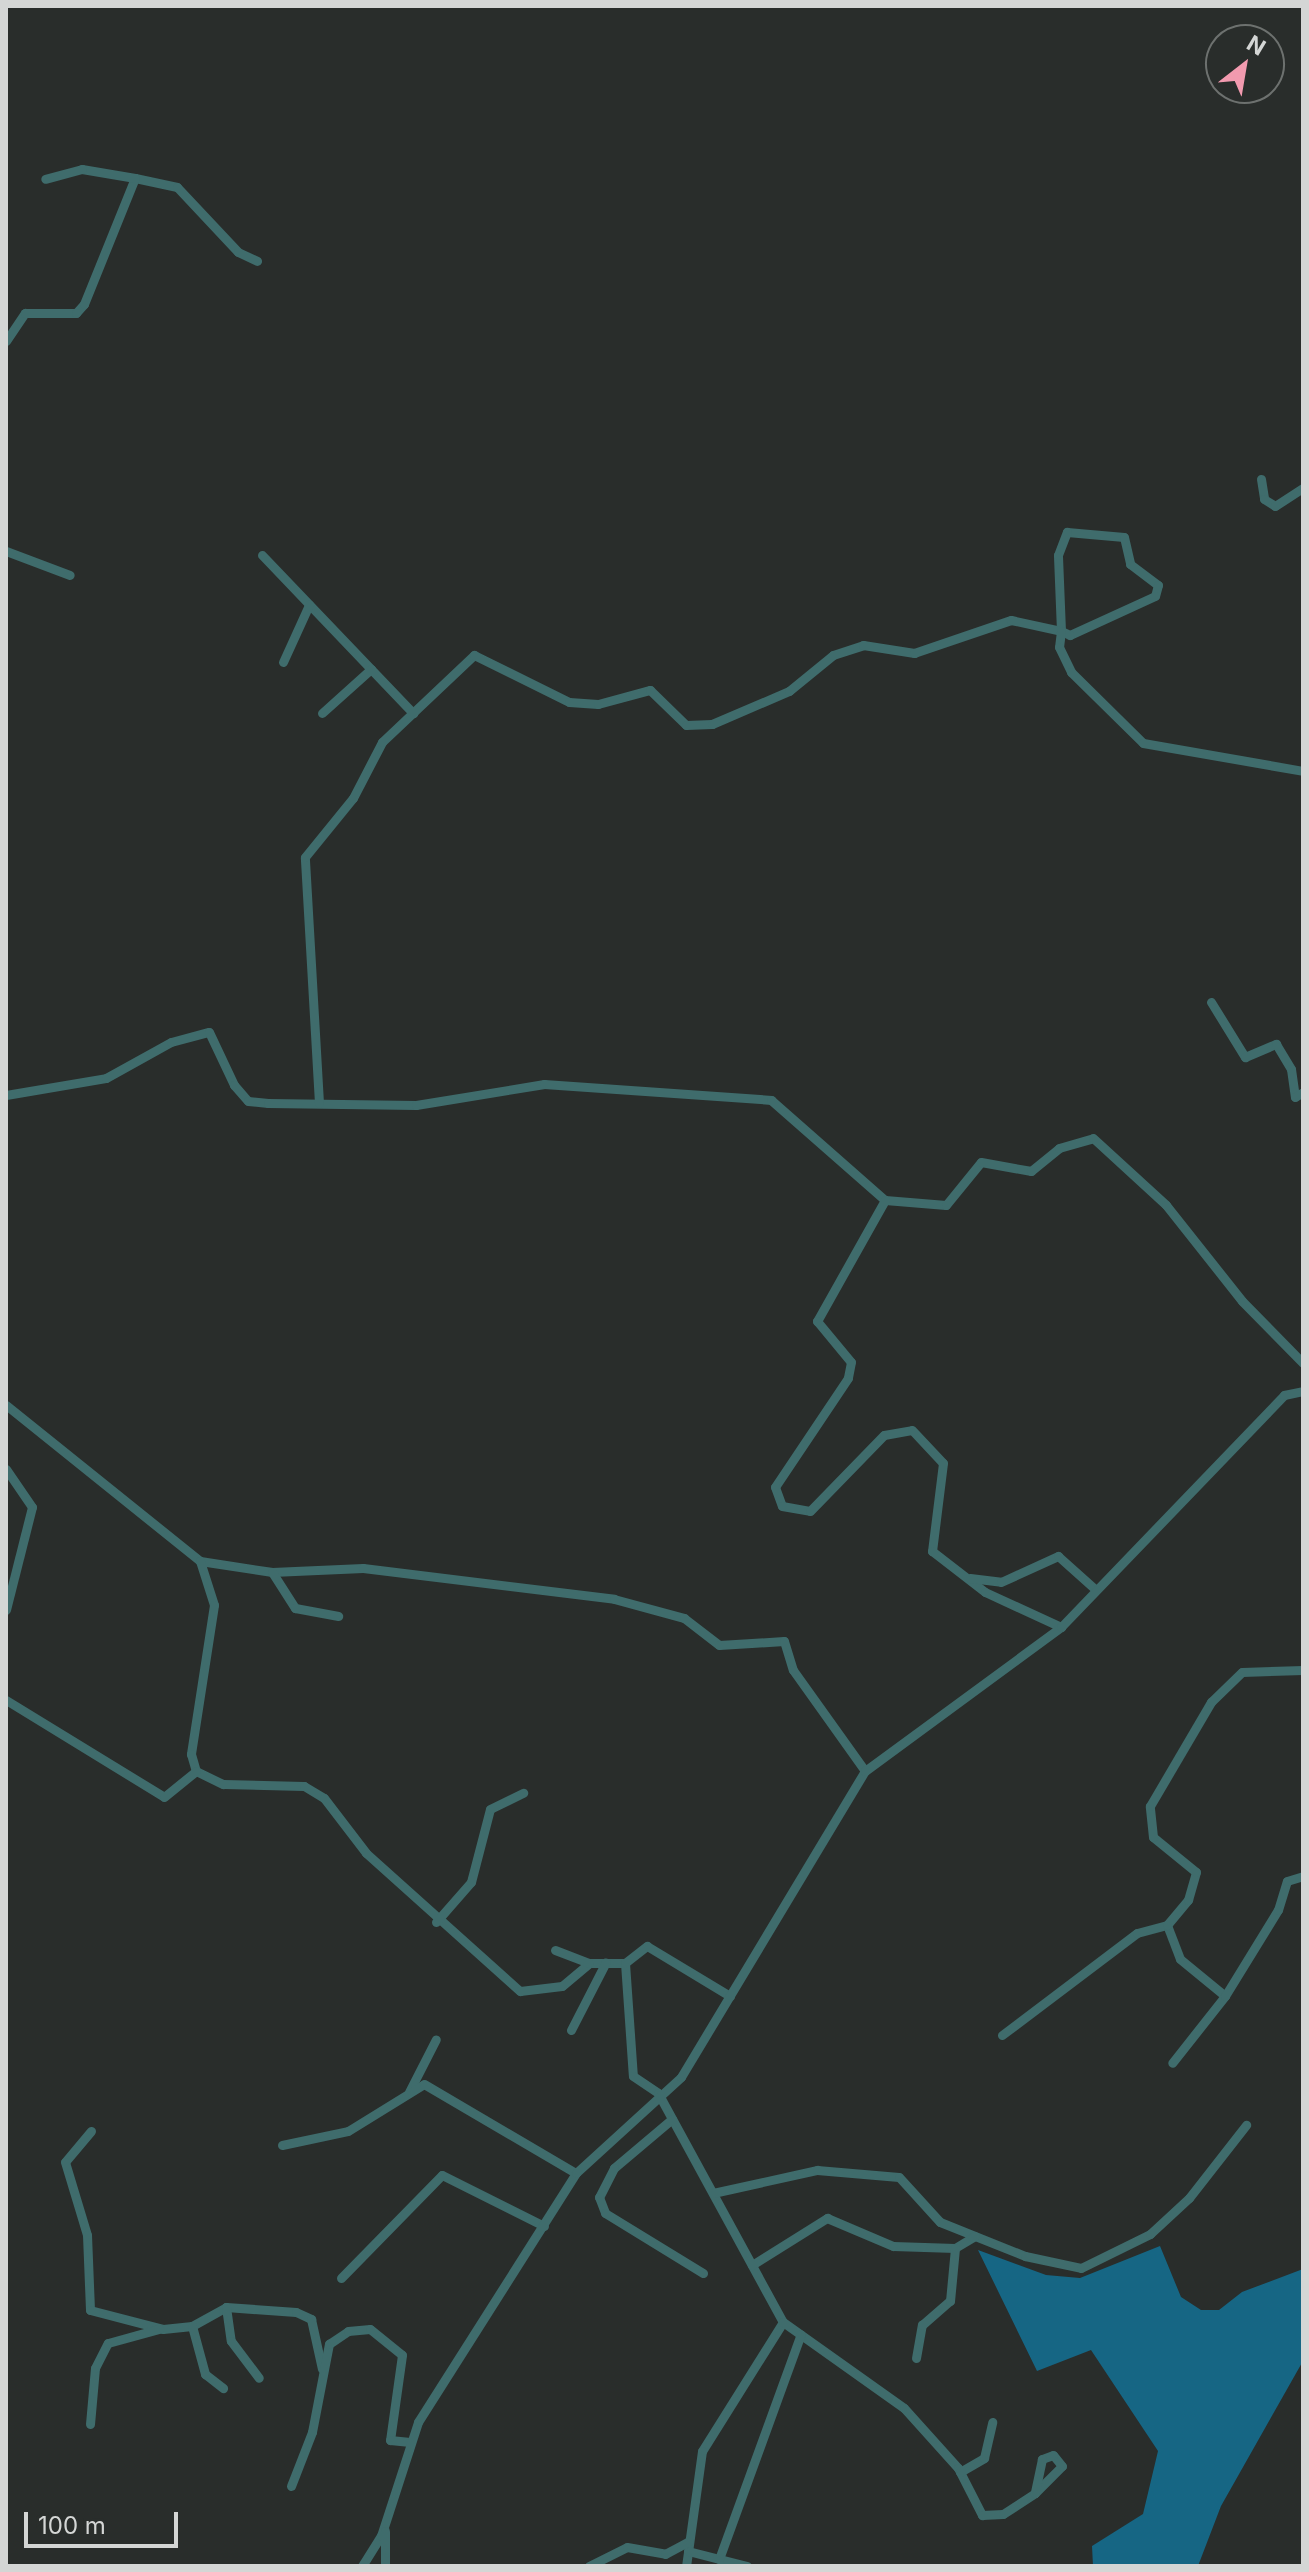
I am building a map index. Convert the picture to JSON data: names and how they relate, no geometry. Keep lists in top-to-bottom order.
{
  "scale_bar": "100 m",
  "north": "top right"
}
